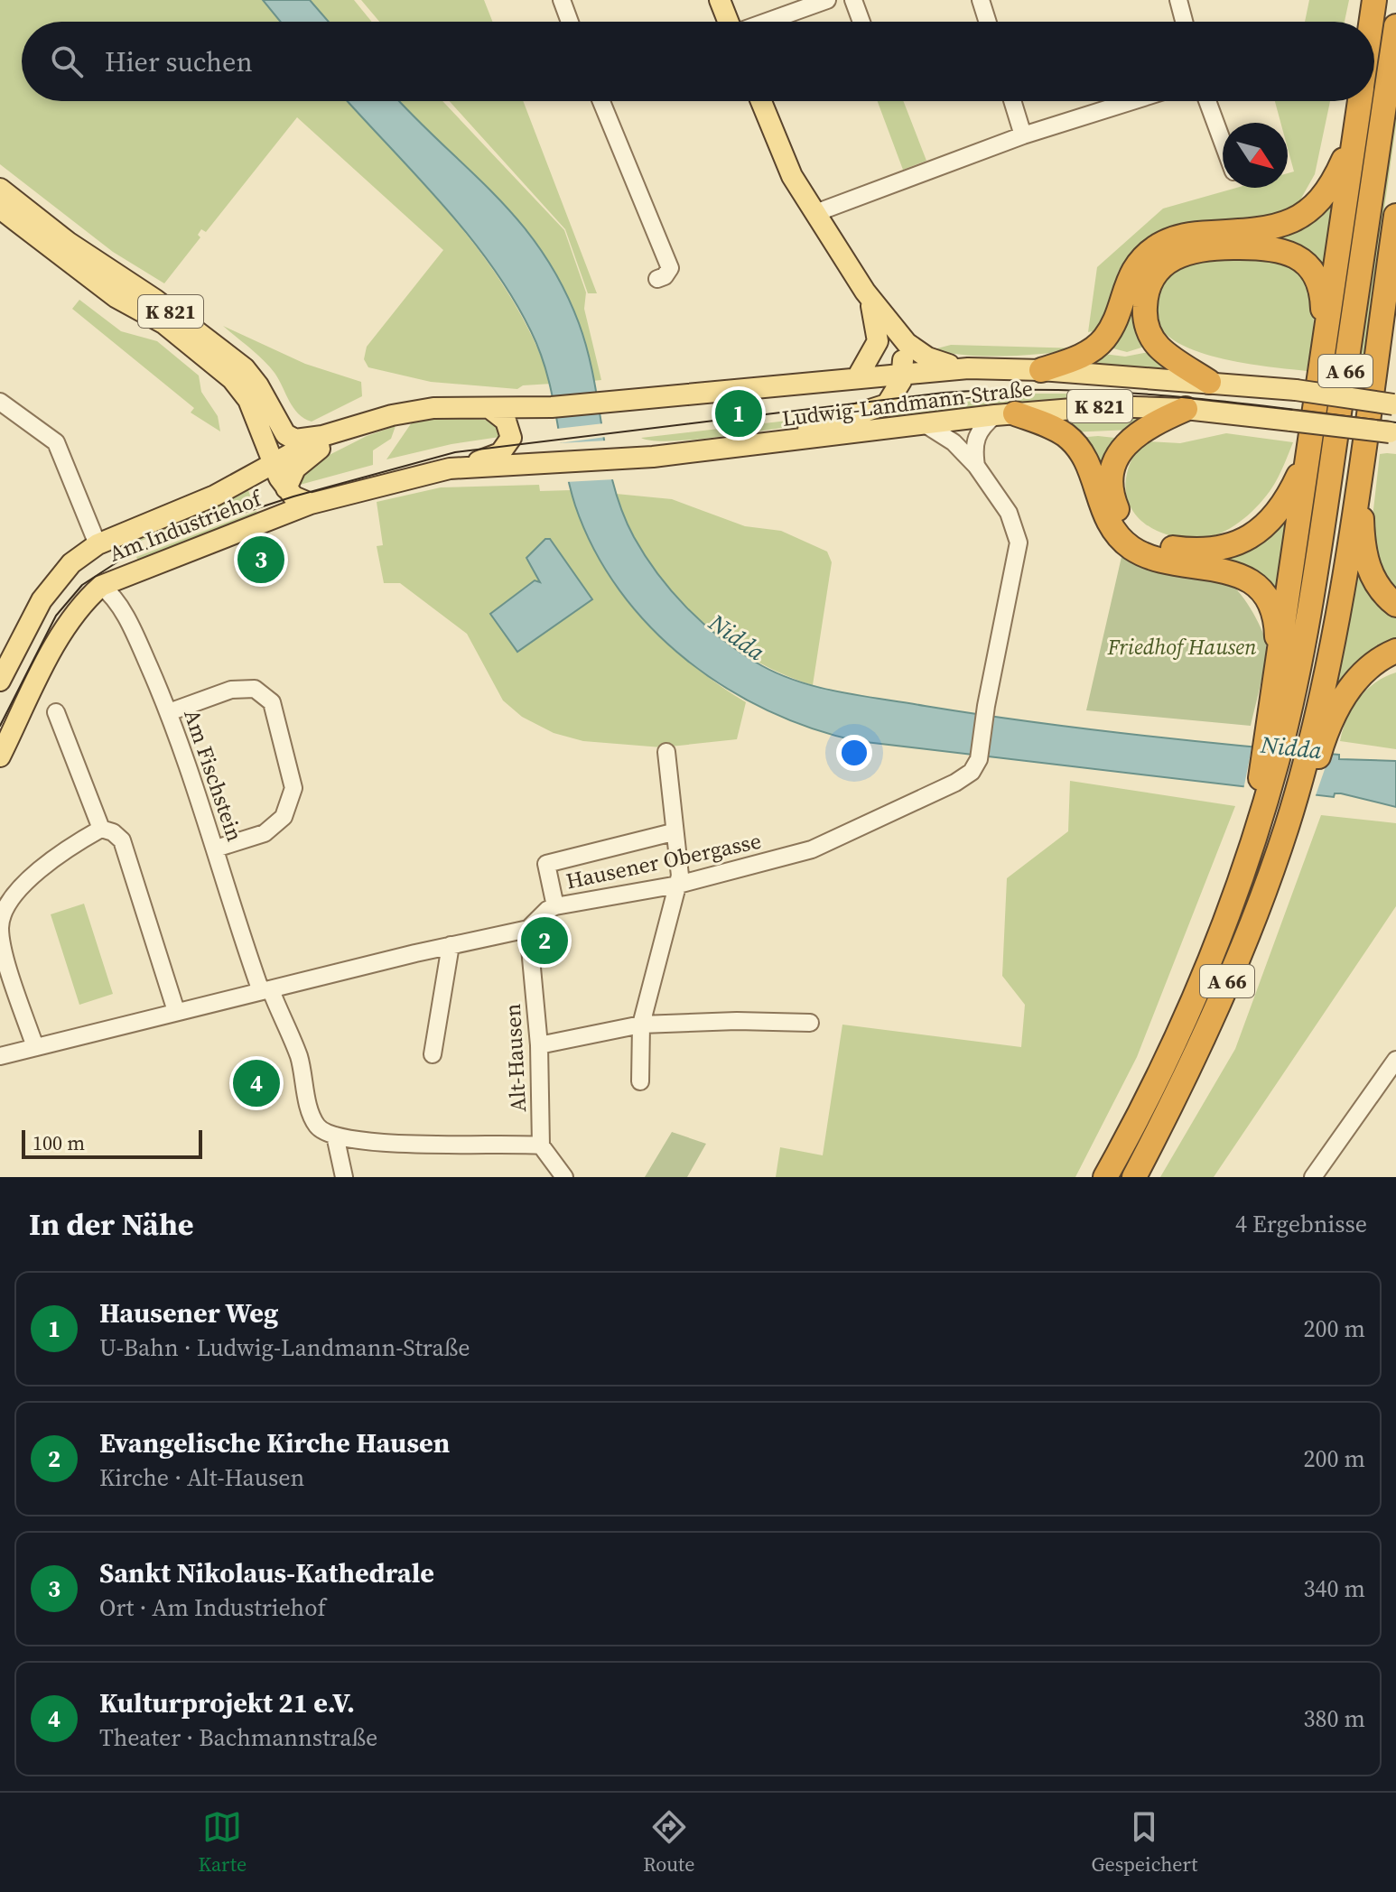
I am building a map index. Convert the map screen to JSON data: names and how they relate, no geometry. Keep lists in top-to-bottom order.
{
  "streets": {
    "highway": ["A 66"],
    "main road": ["K 821", "Ludwig-Landmann-Straße", "Am Industriehof"],
    "street": ["Am Fischstein", "Hausener Obergasse", "Alt-Hausen"]
  },
  "crossings": [
    ["K 821", "Ludwig-Landmann-Straße"],
    ["K 821", "Am Industriehof"],
    ["Ludwig-Landmann-Straße", "Am Industriehof"],
    ["Am Industriehof", "Am Fischstein"],
    ["Am Fischstein", "Hausener Obergasse"],
    ["Hausener Obergasse", "Alt-Hausen"]
  ],
  "water": ["Nidda"],
  "parks": ["Friedhof Hausen"],
  "scale_bar": "100 m",
  "north": "bottom right",
  "page": {
    "search": "Hier suchen",
    "pins": [
      "1",
      "3",
      "2",
      "4"
    ],
    "scale": "100 m",
    "heading": ["In der Nähe", "4 Ergebnisse"],
    "list": [
      {
        "mark": "1",
        "name": "Hausener Weg",
        "note": "U-Bahn · Ludwig-Landmann-Straße",
        "value": "200 m"
      },
      {
        "mark": "2",
        "name": "Evangelische Kirche Hausen",
        "note": "Kirche · Alt-Hausen",
        "value": "200 m"
      },
      {
        "mark": "3",
        "name": "Sankt Nikolaus-Kathedrale",
        "note": "Ort · Am Industriehof",
        "value": "340 m"
      },
      {
        "mark": "4",
        "name": "Kulturprojekt 21 e.V.",
        "note": "Theater · Bachmannstraße",
        "value": "380 m"
      }
    ],
    "nav": ["Karte", "Route", "Gespeichert"]
  }
}
